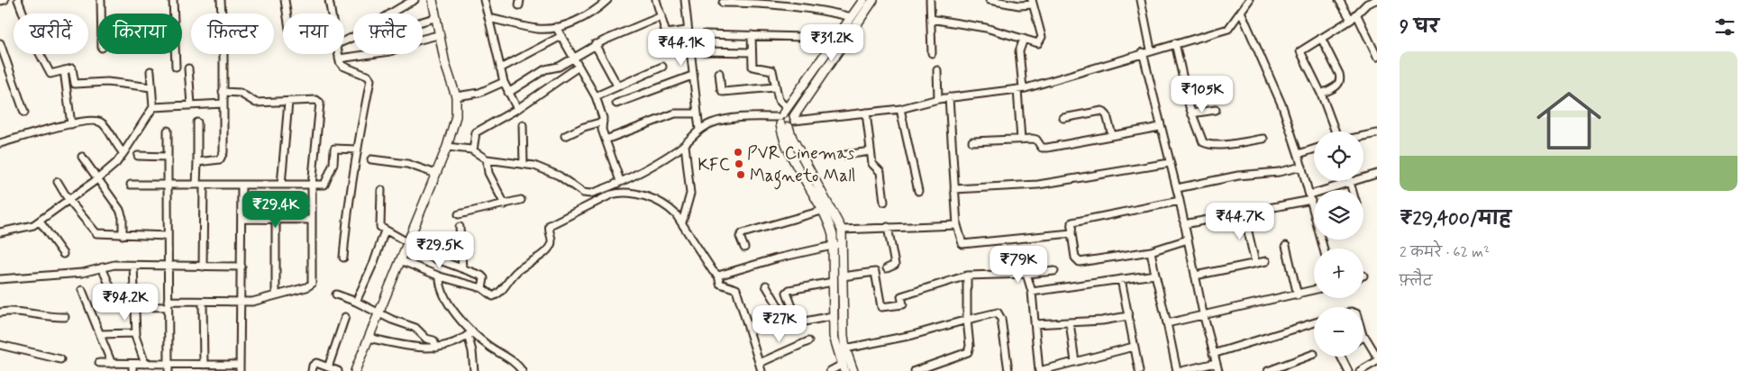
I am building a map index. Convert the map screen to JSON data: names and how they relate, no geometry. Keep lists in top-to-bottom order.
{
  "places": ["PVR Cinemas", "KFC", "Magneto Mall"],
  "page": {
    "heading": "9 घर",
    "chip": [
      "खरीदें",
      "किराया",
      "फ़िल्टर",
      "नया",
      "फ़्लैट"
    ],
    "price": [
      "₹31.2K",
      "₹44.1K",
      "₹105K",
      "₹29.4K",
      "₹44.7K",
      "₹29.5K",
      "₹79K",
      "₹94.2K",
      "₹27K"
    ],
    "list": [
      {
        "name": "₹29,400/माह",
        "note": "2 कमरे · 62 m² · फ़्लैट"
      }
    ],
    "map_buttons": ["+", "−"]
  }
}
